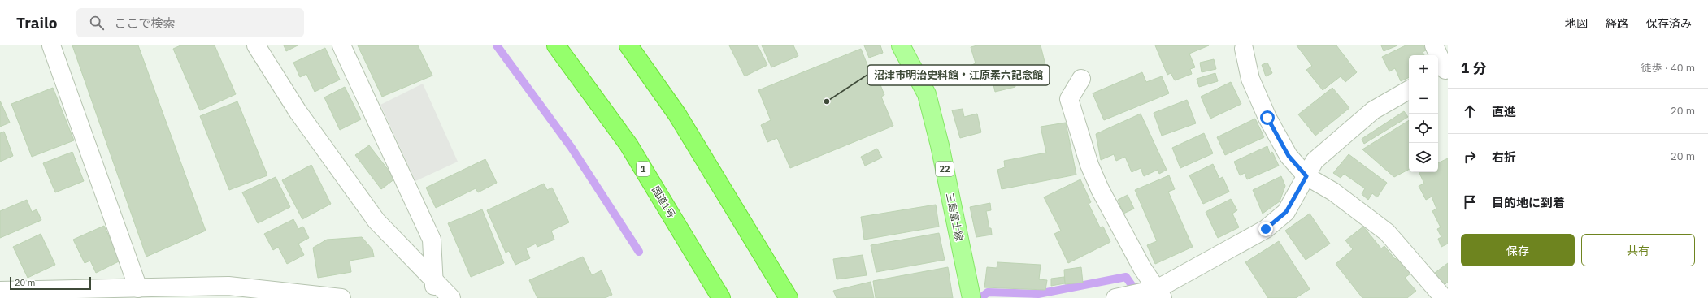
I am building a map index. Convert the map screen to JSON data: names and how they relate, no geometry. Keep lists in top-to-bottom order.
{
  "streets": {
    "highway": ["1", "国道1号"],
    "main road": ["22", "三島富士線"]
  },
  "places": ["沼津市明治史料館・江原素六記念館"],
  "scale_bar": "20 m",
  "page": {
    "header": "Trailo",
    "search": "ここで検索",
    "nav": ["地図", "経路", "保存済み"],
    "heading": ["1 分", "徒歩 · 40 m"],
    "map_buttons": ["+", "−"],
    "list": [
      ["直進", "20 m"],
      ["右折", "20 m"],
      "目的地に到着"
    ],
    "buttons": ["保存", "共有"],
    "scale": "20 m"
  }
}
